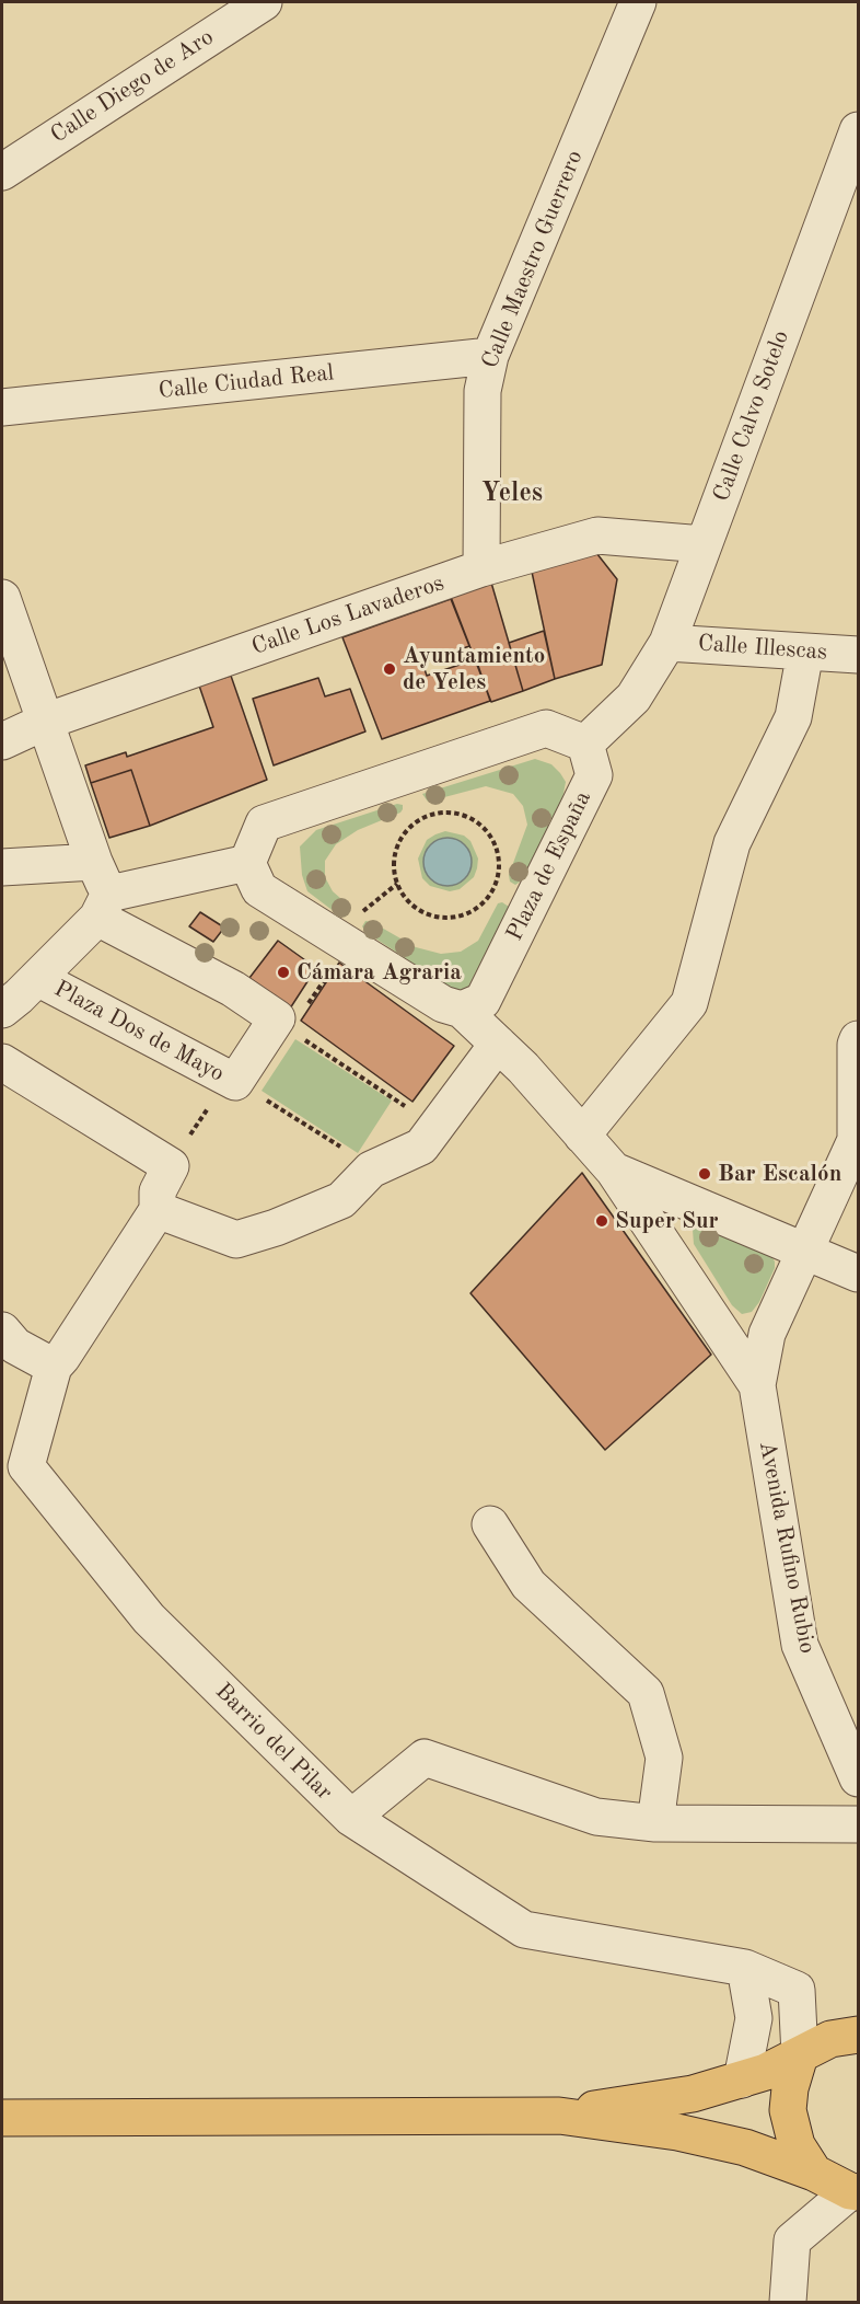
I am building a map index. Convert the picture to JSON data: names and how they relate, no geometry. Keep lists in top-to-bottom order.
{
  "streets": {
    "street": [
      "Calle Diego de Aro",
      "Calle Maestro Guerrero",
      "Calle Ciudad Real",
      "Calle Calvo Sotelo",
      "Calle Los Lavaderos",
      "Calle Illescas",
      "Plaza de España",
      "Plaza Dos de Mayo",
      "Avenida Rufino Rubio",
      "Barrio del Pilar"
    ]
  },
  "crossings": [
    ["Calle Maestro Guerrero", "Calle Ciudad Real"],
    ["Calle Maestro Guerrero", "Calle Los Lavaderos"],
    ["Calle Calvo Sotelo", "Calle Los Lavaderos"],
    ["Calle Calvo Sotelo", "Calle Illescas"],
    ["Calle Calvo Sotelo", "Plaza de España"],
    ["Plaza de España", "Avenida Rufino Rubio"]
  ],
  "districts": ["Yeles"],
  "places": [
    "Ayuntamiento de Yeles",
    "Cámara Agraria",
    "Bar Escalón",
    "Super Sur"
  ]
}
